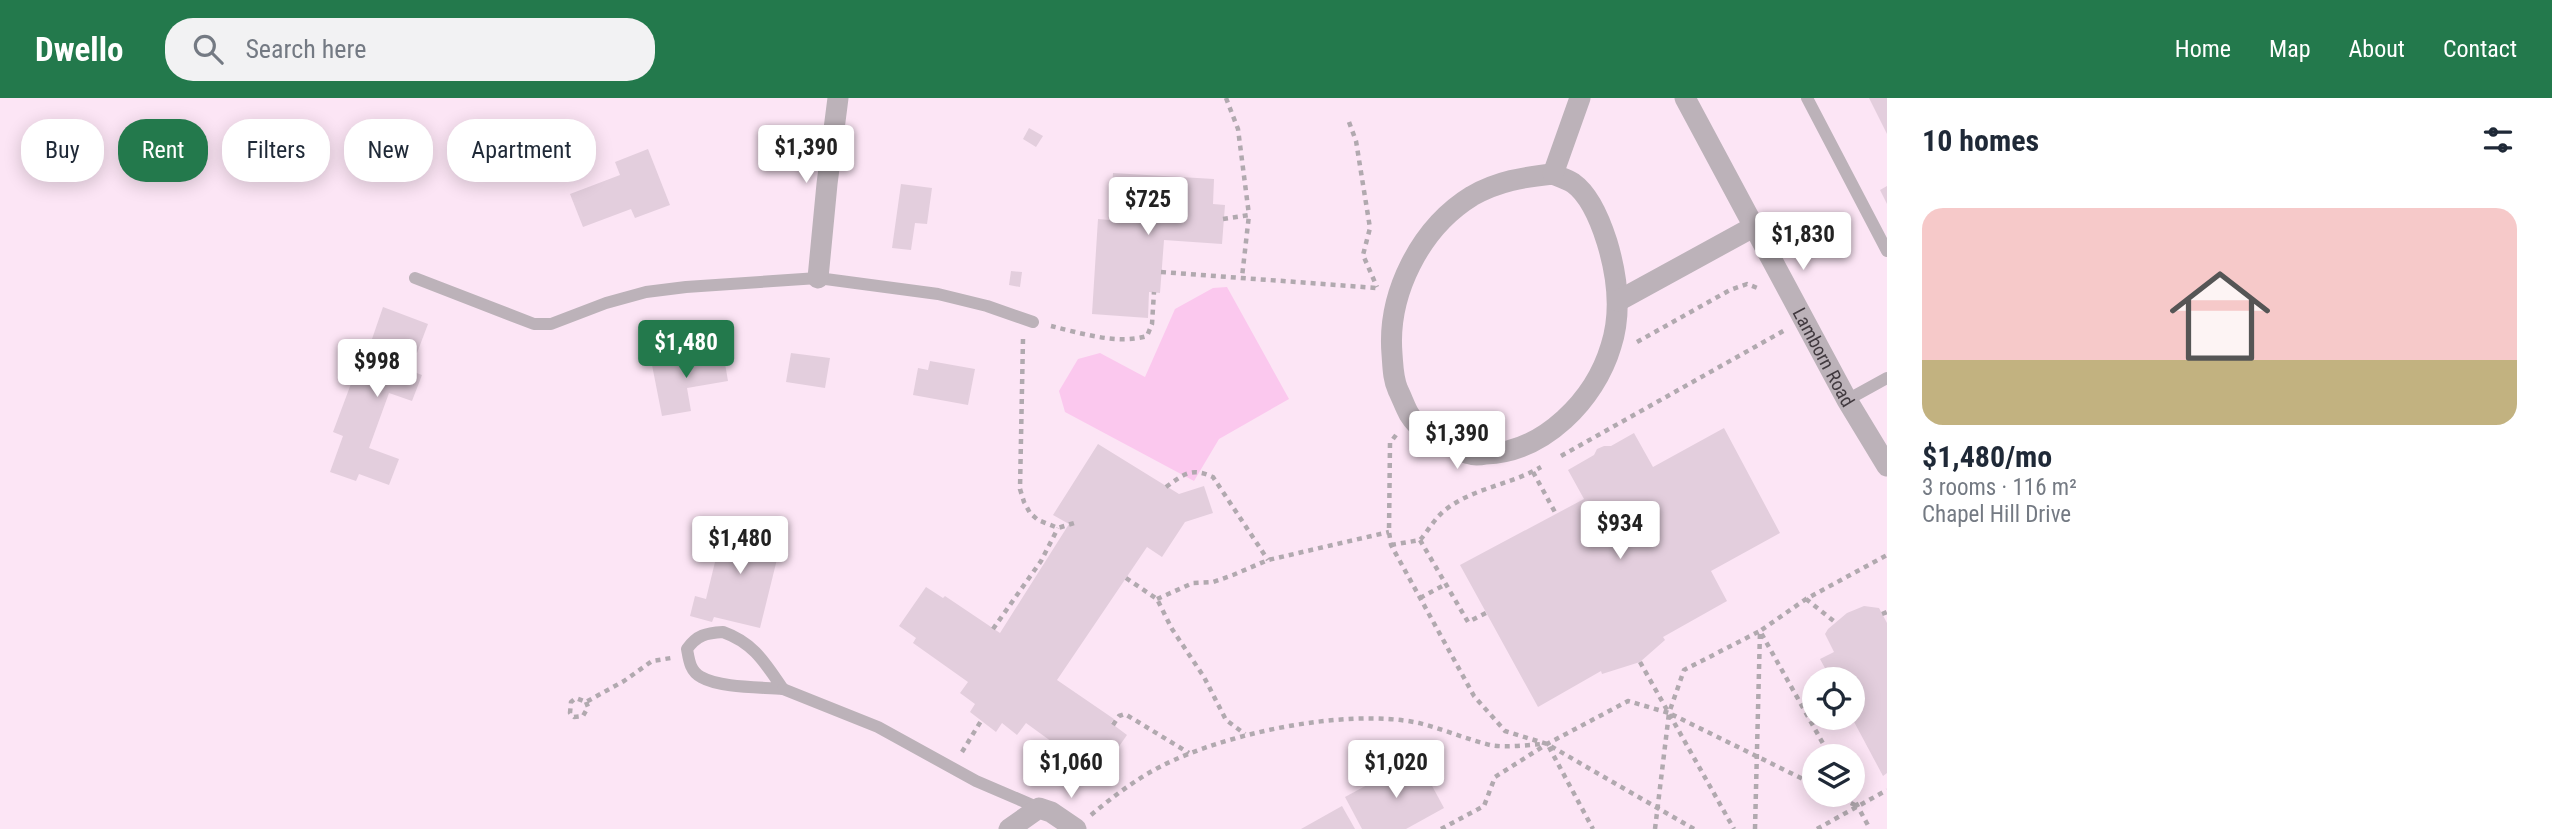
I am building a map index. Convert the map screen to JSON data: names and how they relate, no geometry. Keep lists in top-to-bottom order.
{
  "streets": {
    "street": ["Lamborn Road"]
  },
  "page": {
    "header": "Dwello",
    "search": "Search here",
    "nav": [
      "Home",
      "Map",
      "About",
      "Contact"
    ],
    "heading": "10 homes",
    "chip": [
      "Buy",
      "Rent",
      "Filters",
      "New",
      "Apartment"
    ],
    "price": [
      "$1,390",
      "$725",
      "$1,830",
      "$1,480",
      "$998",
      "$1,390",
      "$934",
      "$1,480",
      "$1,060",
      "$1,020"
    ],
    "list": [
      {
        "name": "$1,480/mo",
        "note": "3 rooms · 116 m² · Chapel Hill Drive"
      }
    ]
  }
}
